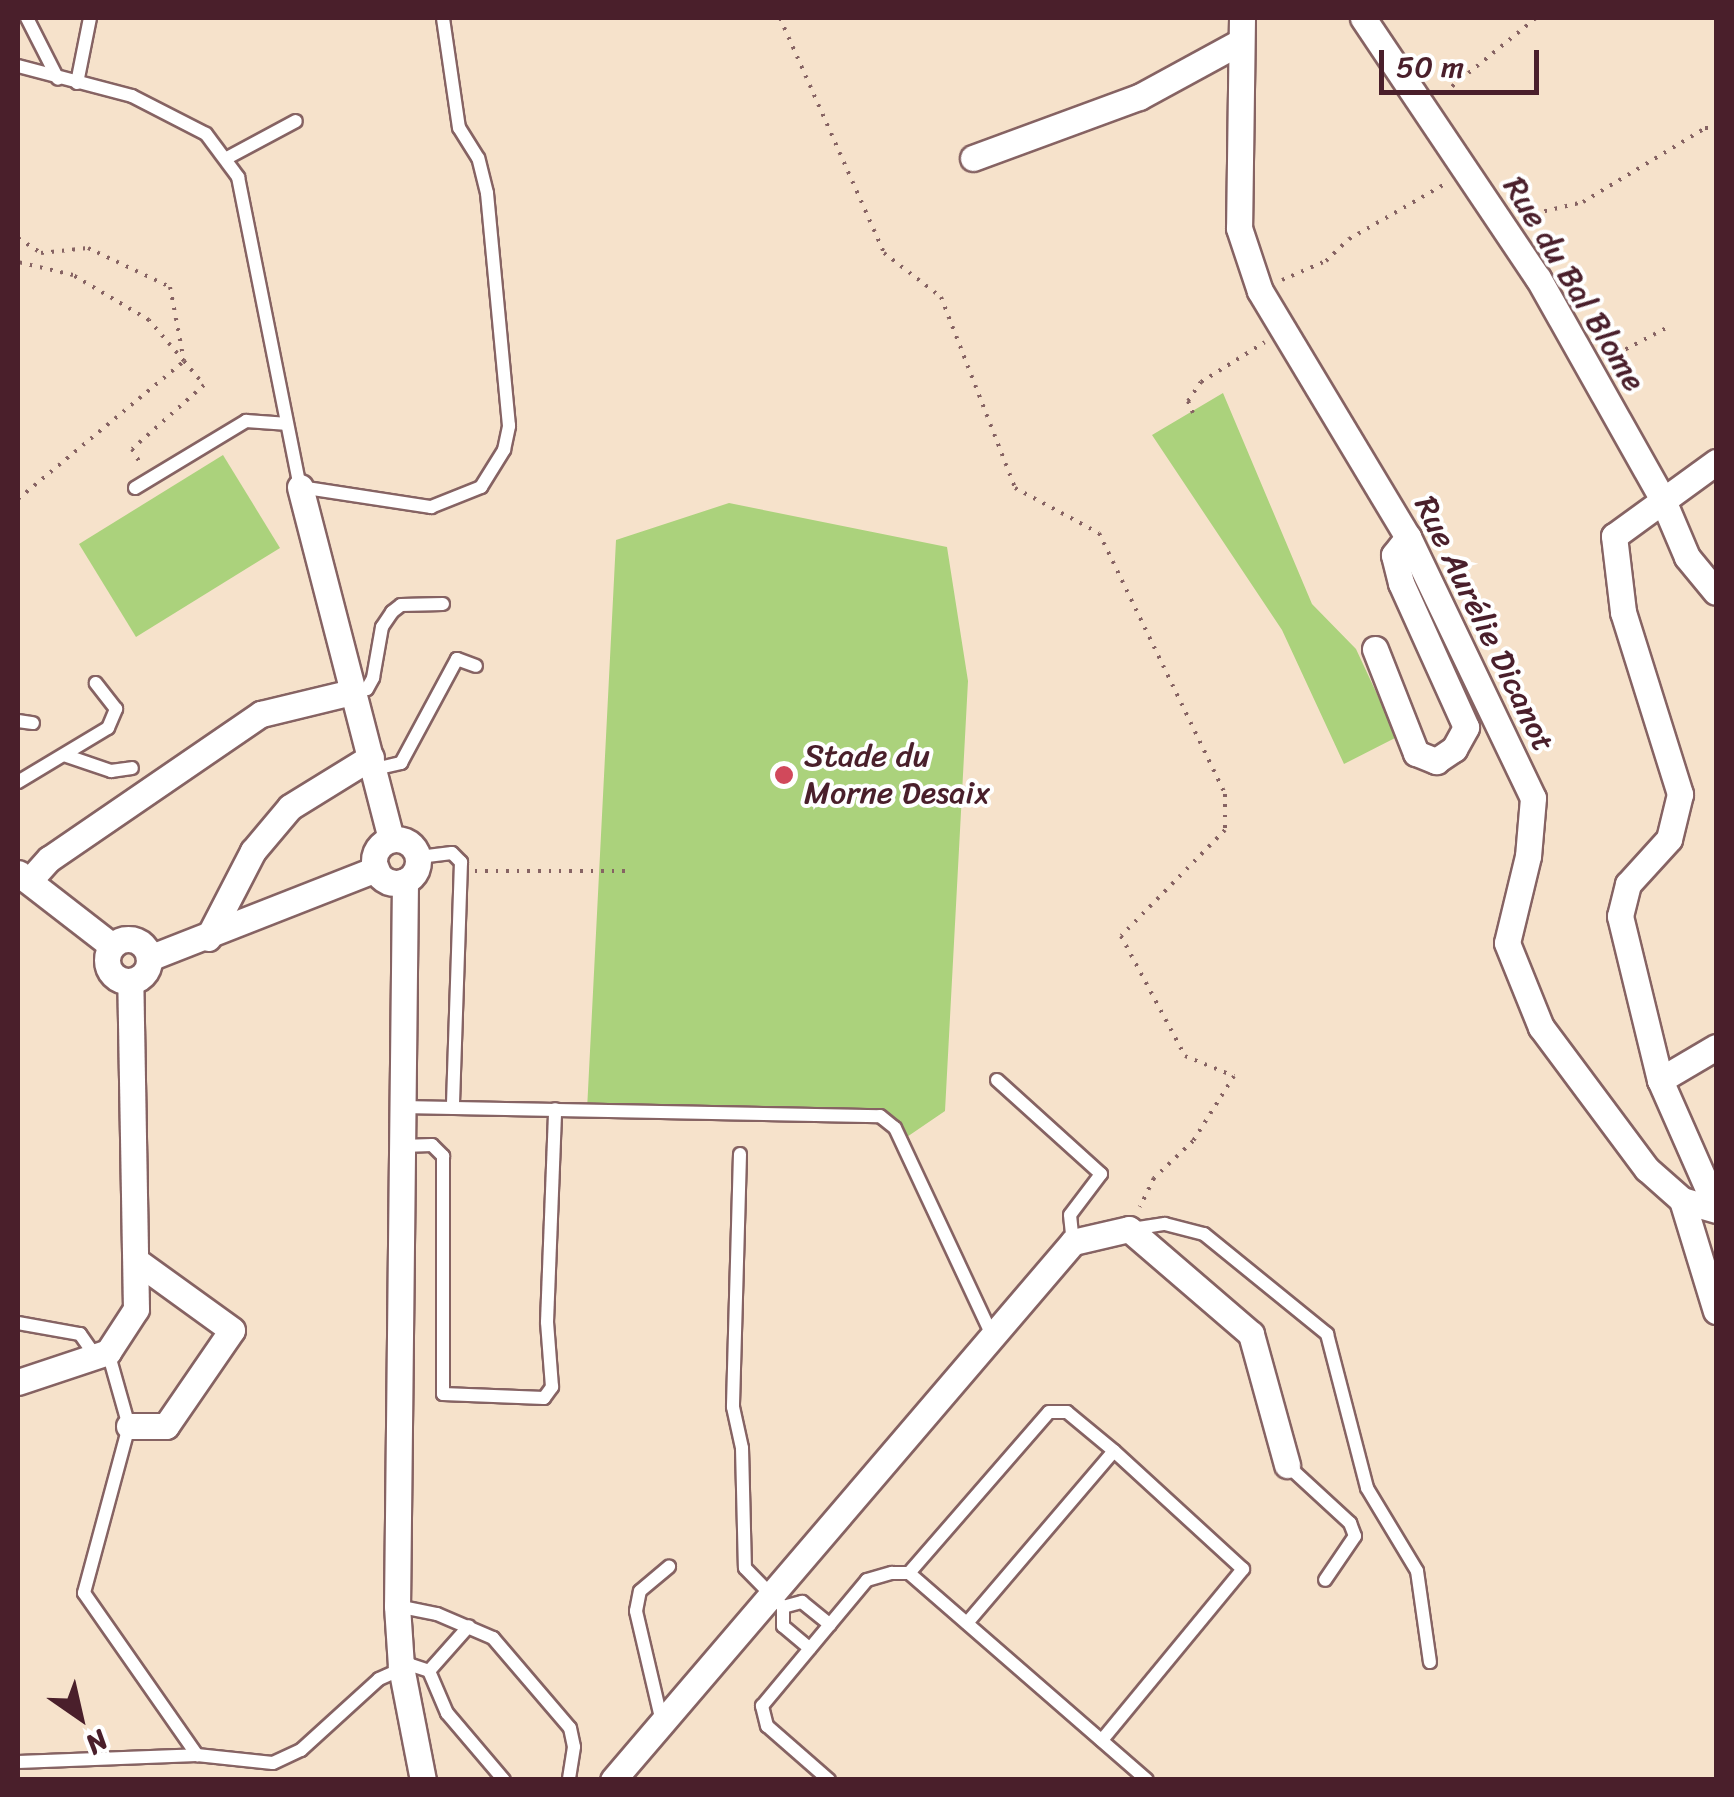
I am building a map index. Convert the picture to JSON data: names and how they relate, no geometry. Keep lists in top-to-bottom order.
{
  "streets": {
    "street": ["Rue du Bal Blome", "Rue Aurélie Dicanot"]
  },
  "places": ["Stade du Morne Desaix"],
  "scale_bar": "50 m",
  "north": "bottom right"
}
